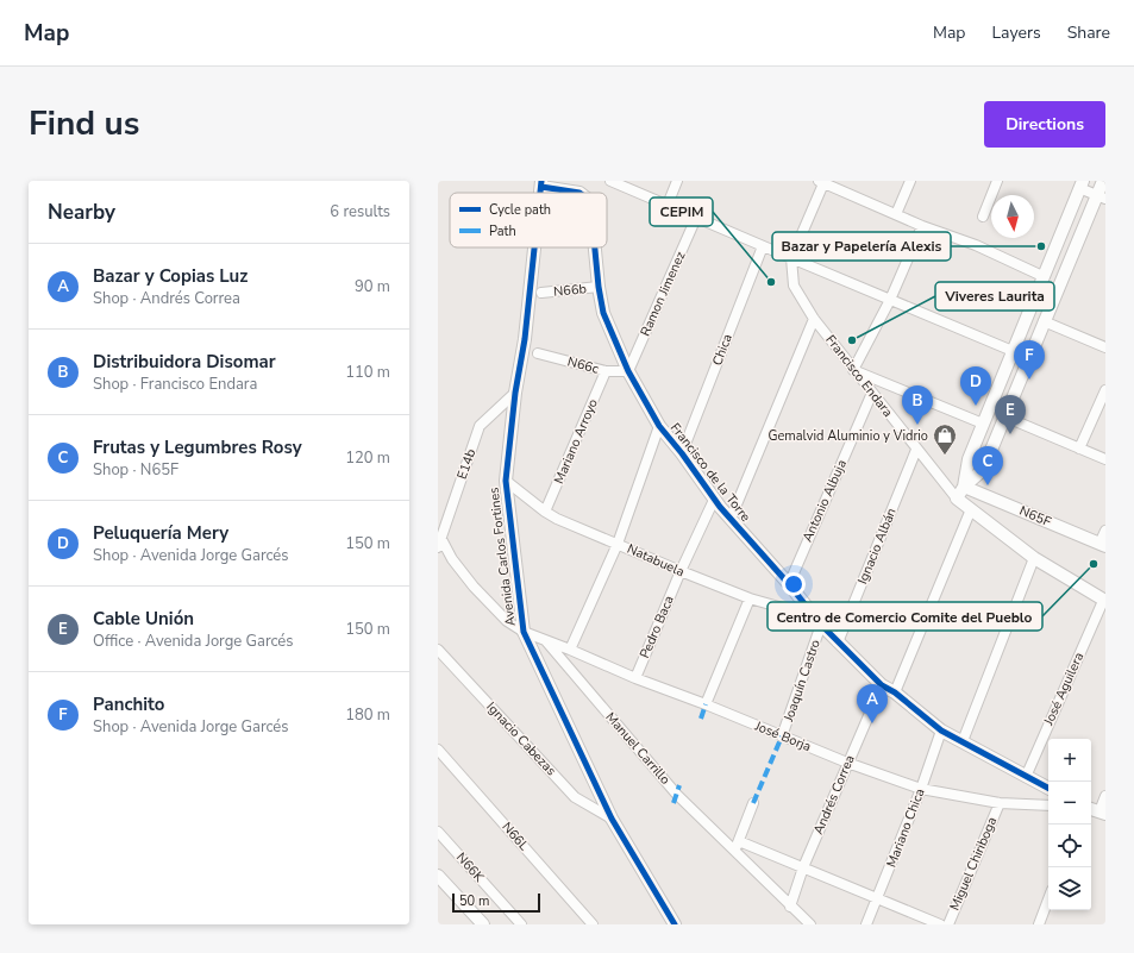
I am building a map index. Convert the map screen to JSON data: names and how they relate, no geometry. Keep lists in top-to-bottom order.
{
  "streets": {
    "street": [
      "N66b",
      "Ramon Jimenez",
      "Chica",
      "N66c",
      "Francisco Endara",
      "Mariano Arroyo",
      "E14b",
      "Francisco de la Torre",
      "Antonio Albuja",
      "N65F",
      "Ignacio Albán",
      "Avenida Carlos Fortines",
      "Natabuela",
      "Pedro Baca",
      "Joaquín Castro",
      "José Aguilera",
      "José Borja",
      "Ignacio Cabezas",
      "Manuel Carrillo",
      "Andrés Correa",
      "Mariano Chica",
      "N66L",
      "Miguel Chiriboga",
      "N66K"
    ]
  },
  "crossings": [
    ["N66b", "Francisco de la Torre"],
    ["Ramon Jimenez", "N66c"],
    ["Ramon Jimenez", "Francisco de la Torre"],
    ["Chica", "Francisco de la Torre"],
    ["N66c", "Mariano Arroyo"],
    ["N66c", "Francisco de la Torre"],
    ["Francisco Endara", "Antonio Albuja"],
    ["Francisco Endara", "Ignacio Albán"],
    ["Francisco Endara", "José Aguilera"],
    ["Mariano Arroyo", "Natabuela"],
    ["E14b", "Avenida Carlos Fortines"],
    ["Francisco de la Torre", "Antonio Albuja"],
    ["Francisco de la Torre", "Ignacio Albán"],
    ["Francisco de la Torre", "Natabuela"],
    ["Francisco de la Torre", "Pedro Baca"],
    ["Francisco de la Torre", "Joaquín Castro"],
    ["Francisco de la Torre", "José Aguilera"],
    ["Francisco de la Torre", "Andrés Correa"],
    ["Francisco de la Torre", "Mariano Chica"],
    ["Avenida Carlos Fortines", "Natabuela"],
    ["Avenida Carlos Fortines", "José Borja"],
    ["Avenida Carlos Fortines", "Ignacio Cabezas"],
    ["Natabuela", "Pedro Baca"],
    ["Natabuela", "Joaquín Castro"],
    ["Pedro Baca", "José Borja"],
    ["Joaquín Castro", "José Borja"],
    ["José Borja", "Manuel Carrillo"],
    ["José Borja", "Andrés Correa"],
    ["José Borja", "Mariano Chica"],
    ["José Borja", "Miguel Chiriboga"]
  ],
  "places": {
    "other": [
      "Bazar y Papelería Alexis",
      "CEPIM",
      "Viveres Laurita",
      "Centro de Comercio Comite del Pueblo"
    ],
    "shop": ["Gemalvid Aluminio y Vidrio"]
  },
  "legend": ["Cycle path", "Path"],
  "scale_bar": "50 m",
  "north": "bottom",
  "page": {
    "header": "Map",
    "nav": ["Map", "Layers", "Share"],
    "title": "Find us",
    "buttons": "Directions",
    "heading": ["Nearby", "6 results"],
    "list": [
      {
        "mark": "A",
        "name": "Bazar y Copias Luz",
        "note": "Shop · Andrés Correa",
        "value": "90 m"
      },
      {
        "mark": "B",
        "name": "Distribuidora Disomar",
        "note": "Shop · Francisco Endara",
        "value": "110 m"
      },
      {
        "mark": "C",
        "name": "Frutas y Legumbres Rosy",
        "note": "Shop · N65F",
        "value": "120 m"
      },
      {
        "mark": "D",
        "name": "Peluquería Mery",
        "note": "Shop · Avenida Jorge Garcés",
        "value": "150 m"
      },
      {
        "mark": "E",
        "name": "Cable Unión",
        "note": "Office · Avenida Jorge Garcés",
        "value": "150 m"
      },
      {
        "mark": "F",
        "name": "Panchito",
        "note": "Shop · Avenida Jorge Garcés",
        "value": "180 m"
      }
    ],
    "pins": [
      "F",
      "D",
      "B",
      "E",
      "C",
      "A"
    ],
    "map_buttons": ["+", "−"],
    "scale": "50 m"
  }
}
